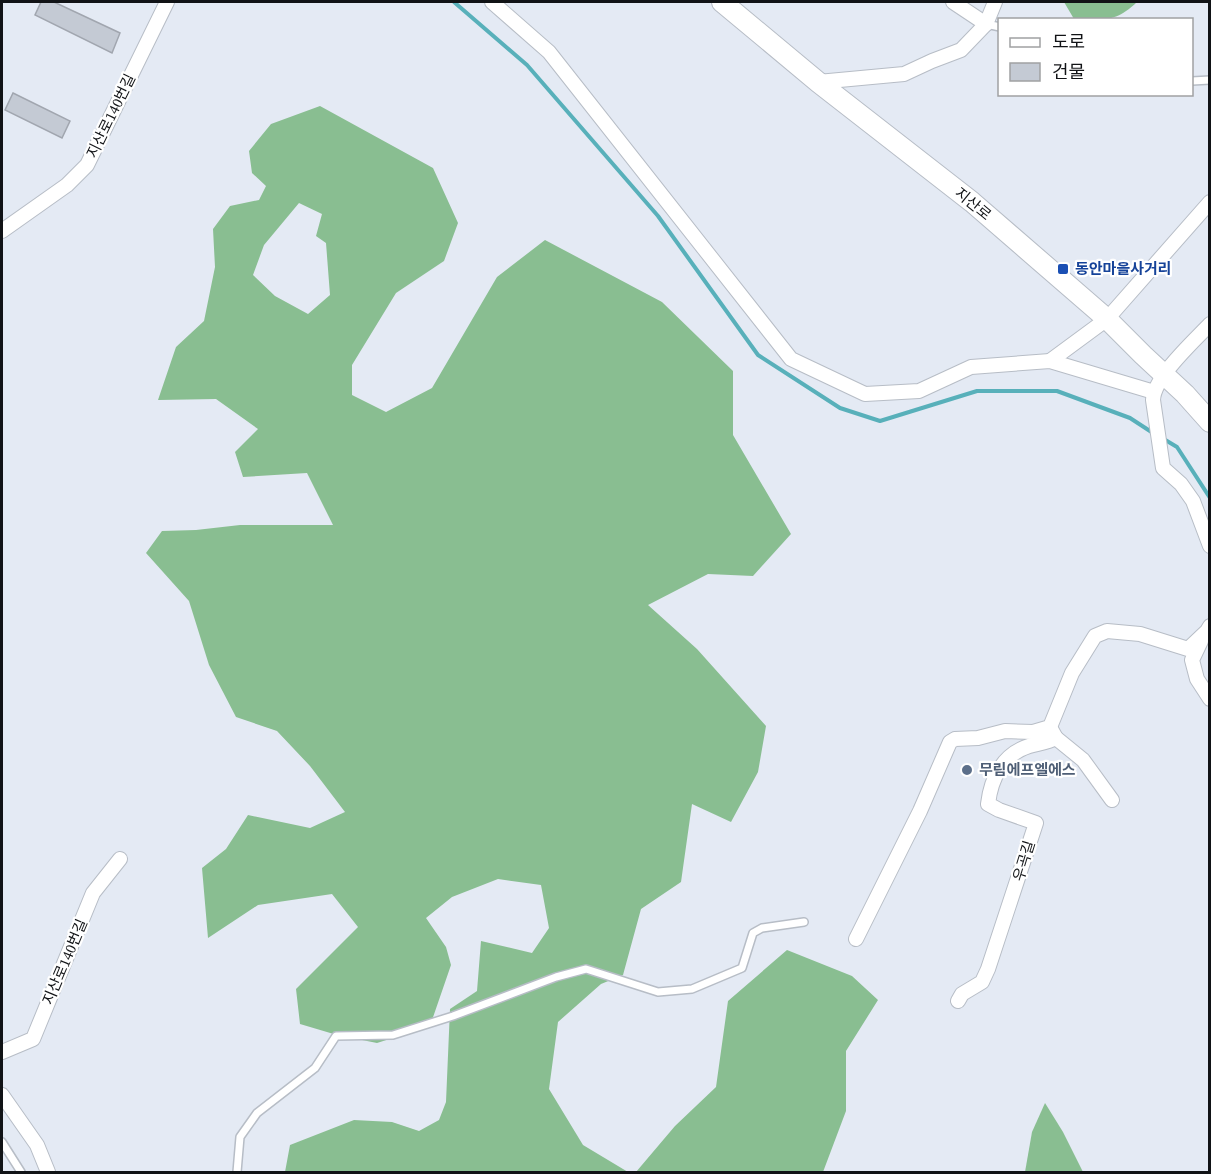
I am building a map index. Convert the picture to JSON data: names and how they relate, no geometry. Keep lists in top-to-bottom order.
{
  "streets": {
    "main road": ["지산로"],
    "street": ["지산로140번길", "우곡길"]
  },
  "places": {
    "transit": ["동안마을사거리"],
    "other": ["무림에프엘에스"]
  },
  "legend": ["도로", "건물"]
}
